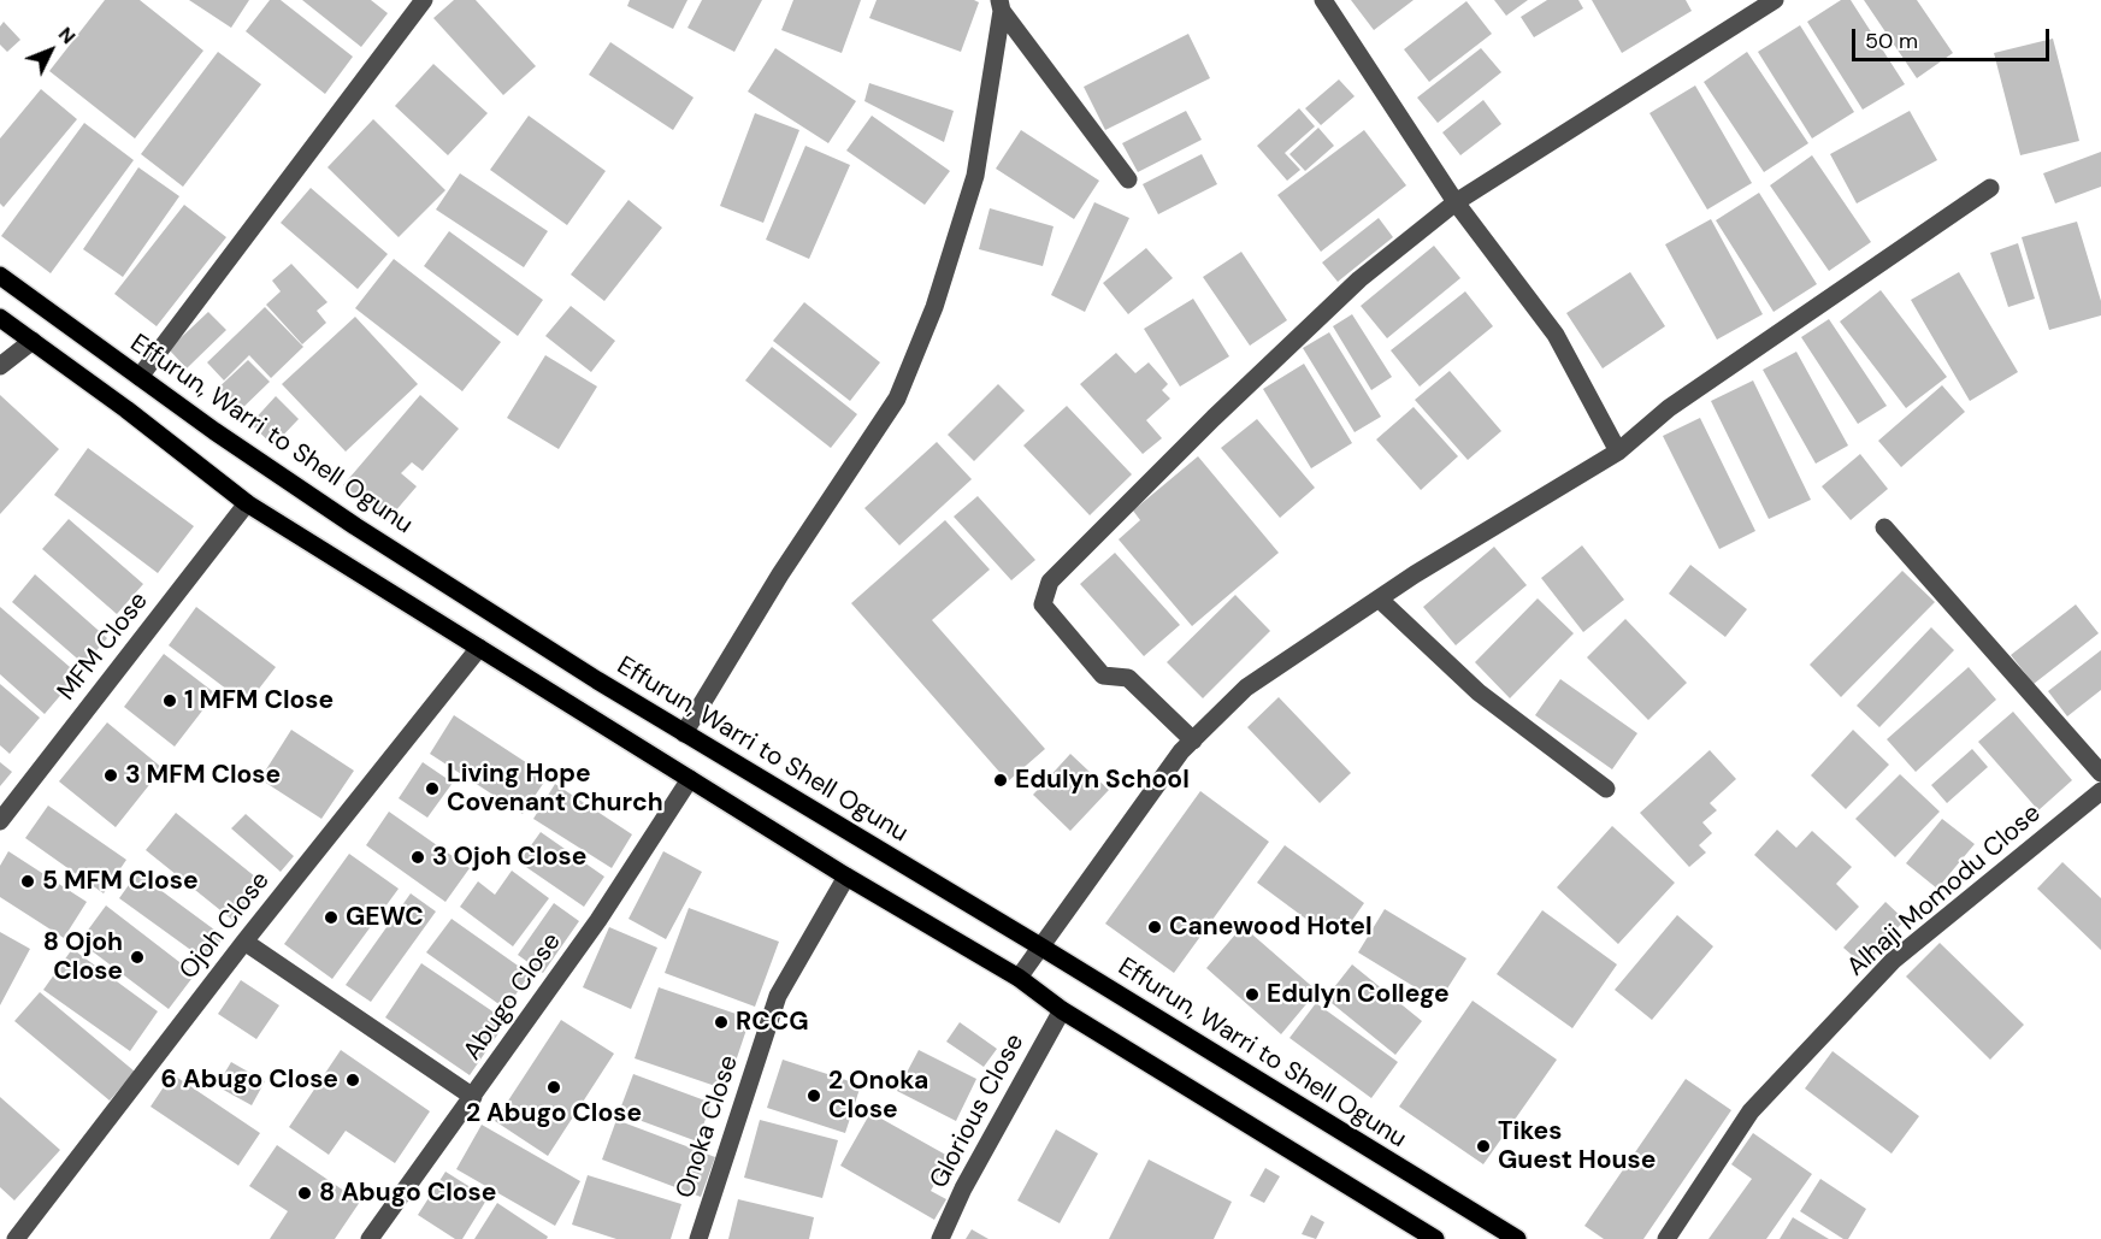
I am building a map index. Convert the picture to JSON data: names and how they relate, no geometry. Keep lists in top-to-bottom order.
{
  "streets": {
    "main road": ["Effurun, Warri to Shell Ogunu"],
    "street": [
      "MFM Close",
      "Alhaji Momodu Close",
      "Ojoh Close",
      "Abugo Close",
      "Glorious Close",
      "Onoka Close"
    ]
  },
  "places": [
    "1 MFM Close",
    "3 MFM Close",
    "Edulyn School",
    "Living Hope Covenant Church",
    "3 Ojoh Close",
    "5 MFM Close",
    "GEWC",
    "Canewood Hotel",
    "8 Ojoh Close",
    "Edulyn College",
    "RCCG",
    "6 Abugo Close",
    "2 Abugo Close",
    "2 Onoka Close",
    "Tikes Guest House",
    "8 Abugo Close"
  ],
  "scale_bar": "50 m",
  "north": "top right"
}
